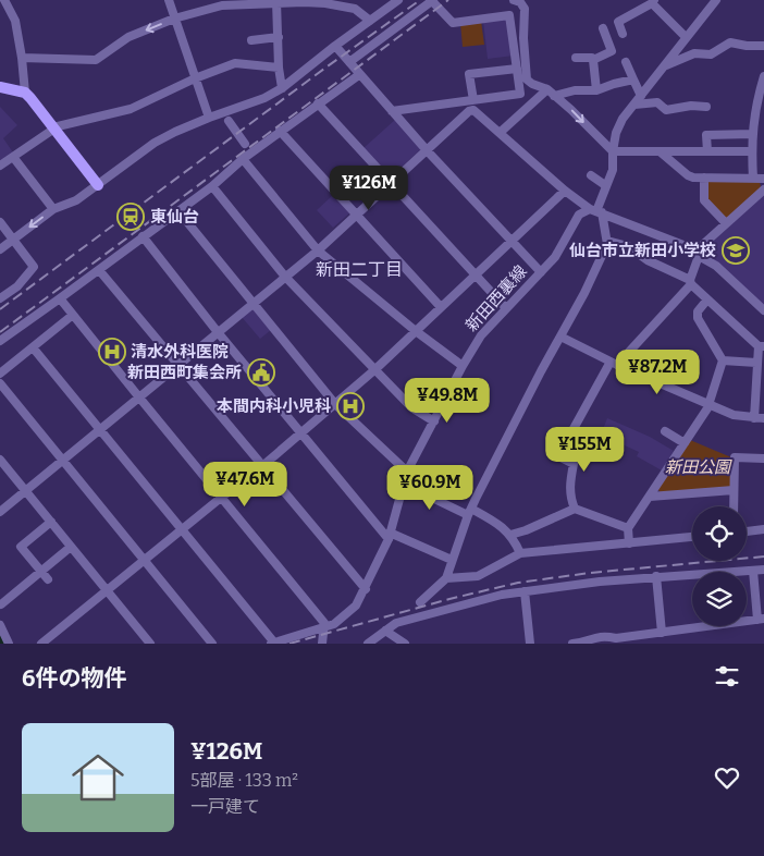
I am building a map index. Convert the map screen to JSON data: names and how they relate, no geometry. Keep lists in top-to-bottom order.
{
  "streets": {
    "street": ["新田西裏線"]
  },
  "districts": ["新田二丁目"],
  "parks": ["新田公園"],
  "places": {
    "station": ["東仙台"],
    "school or university": ["仙台市立新田小学校"],
    "hospital": ["清水外科医院", "本間内科小児科"],
    "public building": ["新田西町集会所"]
  },
  "page": {
    "price": [
      "¥126M",
      "¥87.2M",
      "¥49.8M",
      "¥155M",
      "¥47.6M",
      "¥60.9M"
    ],
    "heading": "6件の物件",
    "list": [
      {
        "name": "¥126M",
        "note": "5部屋 · 133 m² · 一戸建て"
      }
    ]
  }
}
